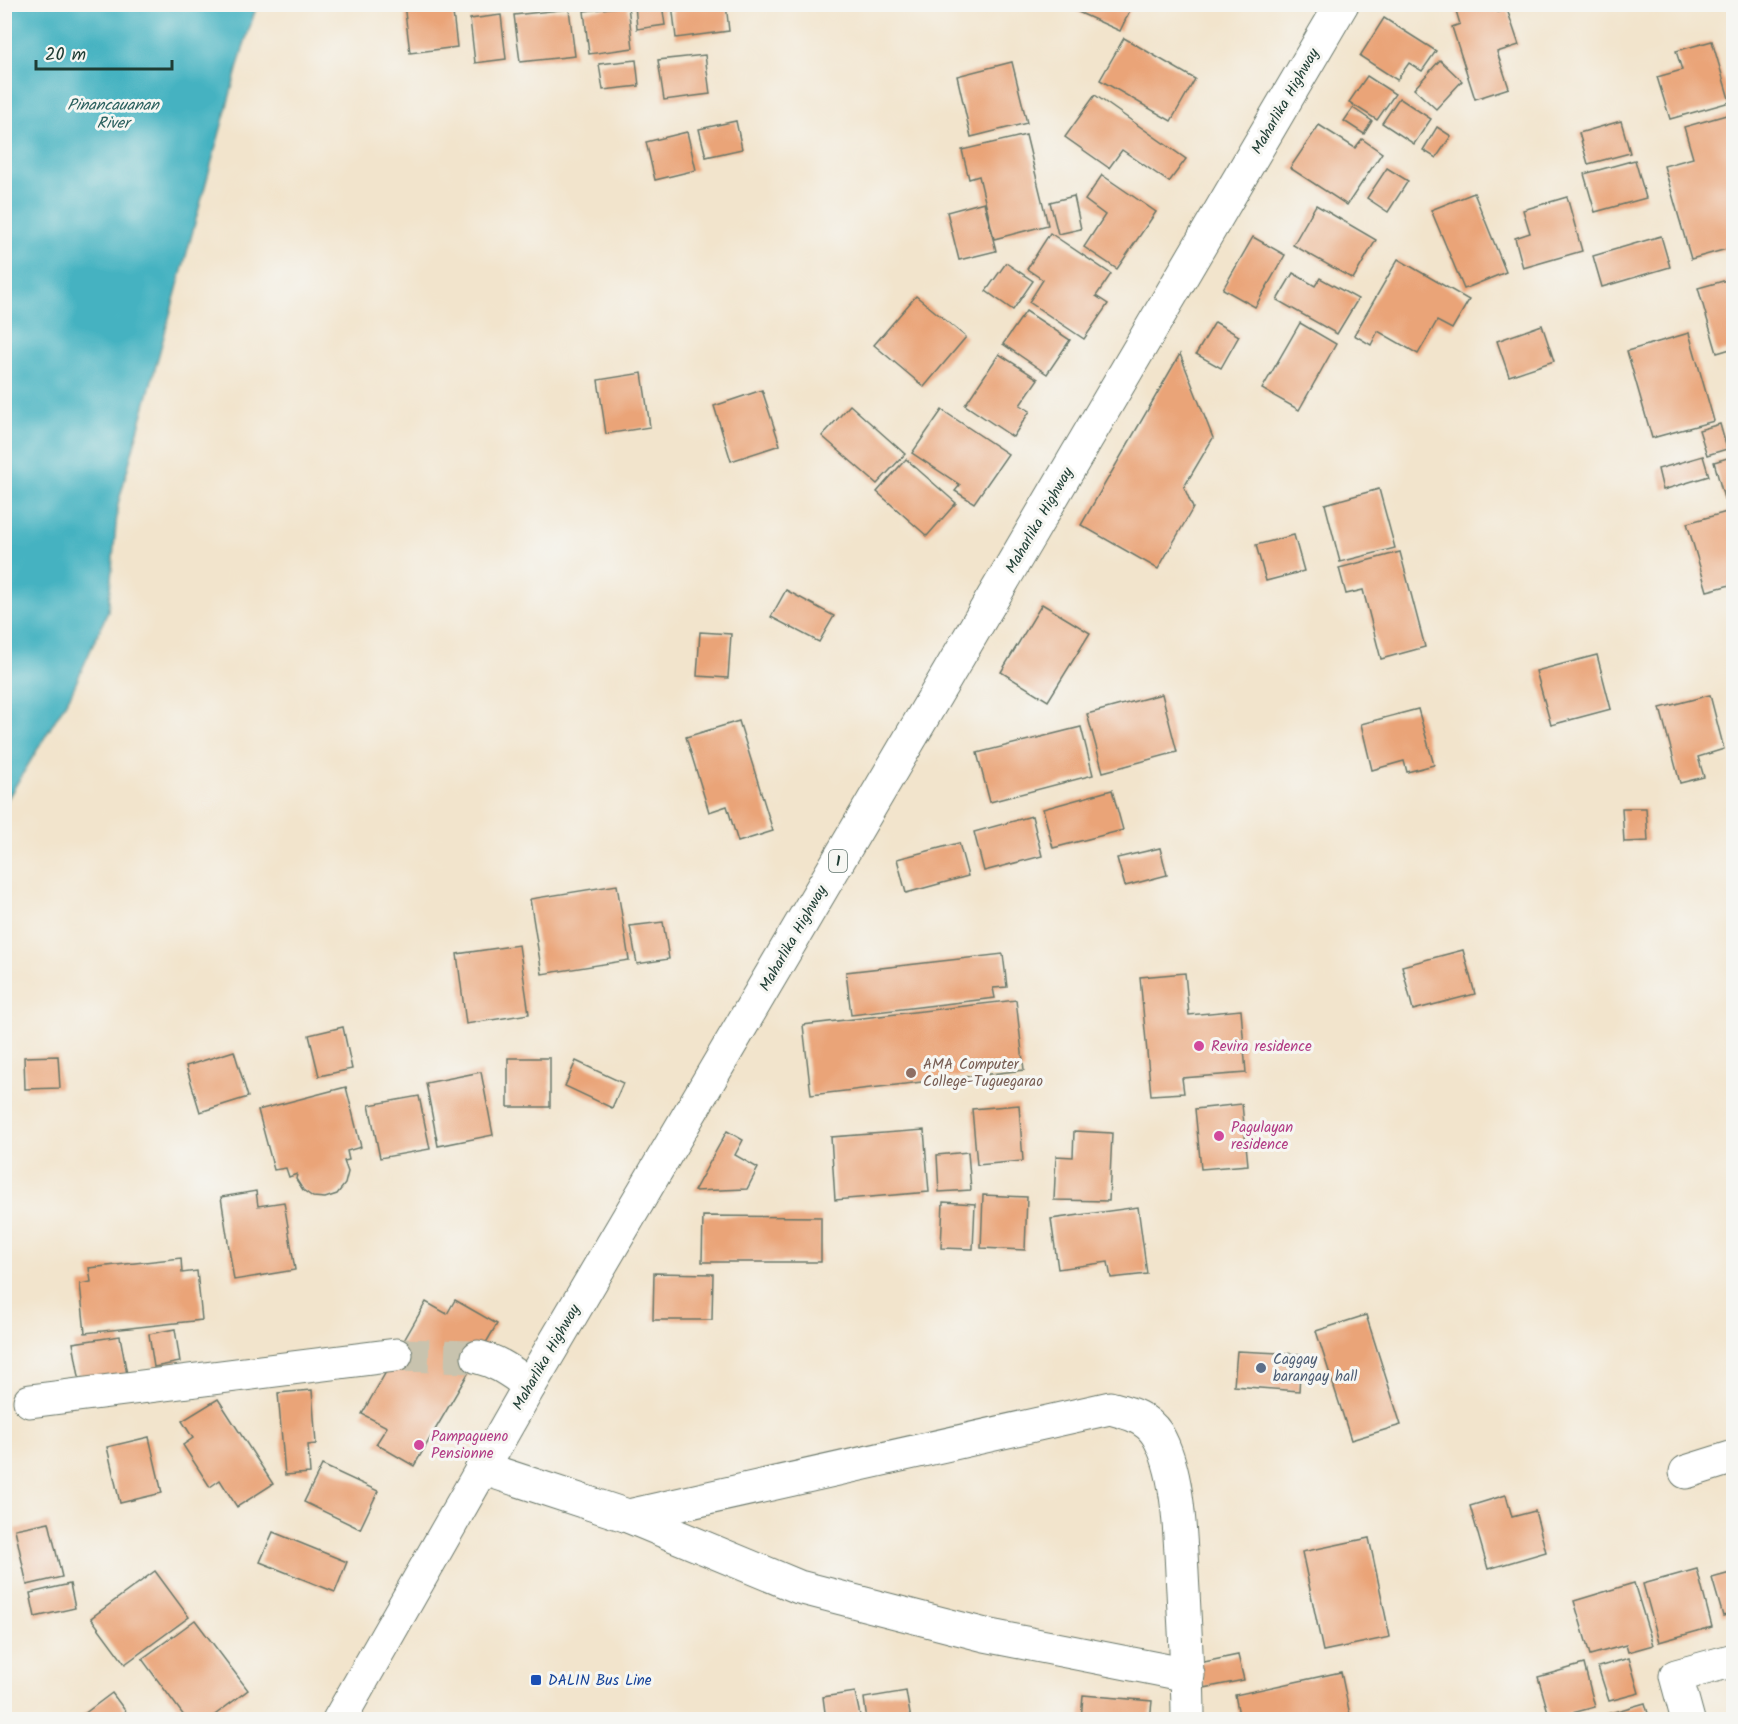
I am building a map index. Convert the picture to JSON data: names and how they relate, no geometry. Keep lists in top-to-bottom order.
{
  "streets": {
    "street": ["Maharlika Highway", "1"]
  },
  "water": ["Pinancauanan River"],
  "places": {
    "other": [
      "Revira residence",
      "AMA Computer College-Tuguegarao",
      "Pagulayan residence",
      "Caggay barangay hall",
      "Pampagueno Pensionne"
    ],
    "transit": ["DALIN Bus Line"]
  },
  "scale_bar": "20 m"
}
